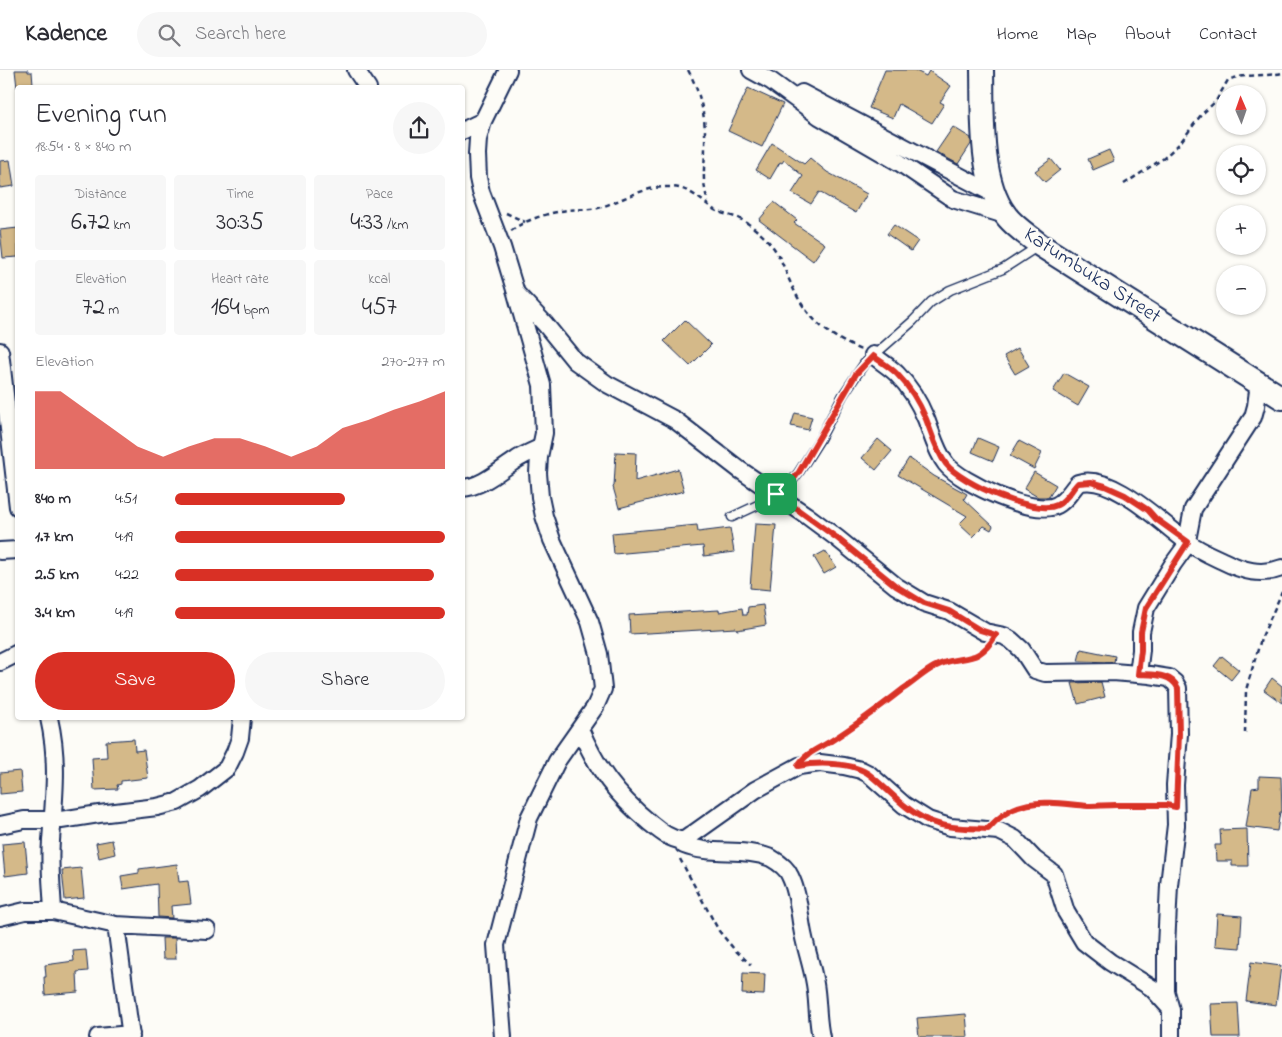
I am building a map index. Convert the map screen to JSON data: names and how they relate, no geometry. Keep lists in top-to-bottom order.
{
  "streets": {
    "main road": ["Katumbuka Street"]
  },
  "north": "top",
  "page": {
    "header": "Kadence",
    "search": "Search here",
    "nav": [
      "Home",
      "Map",
      "About",
      "Contact"
    ],
    "map_buttons": ["+", "−"],
    "heading": ["Evening run", "18:54 · 8 × 840 m"],
    "stats": [
      ["Distance", "6.72 km"],
      ["Time", "30:35"],
      ["Pace", "4:33 /km"],
      ["Elevation", "72 m"],
      ["Heart rate", "164 bpm"],
      ["kcal", "457"]
    ],
    "chart": ["Elevation", "270–277 m"],
    "list": [
      {
        "name": "840 m",
        "note": "4:51"
      },
      {
        "name": "1.7 km",
        "note": "4:19"
      },
      {
        "name": "2.5 km",
        "note": "4:22"
      },
      {
        "name": "3.4 km",
        "note": "4:19"
      }
    ],
    "buttons": ["Save", "Share"]
  }
}
